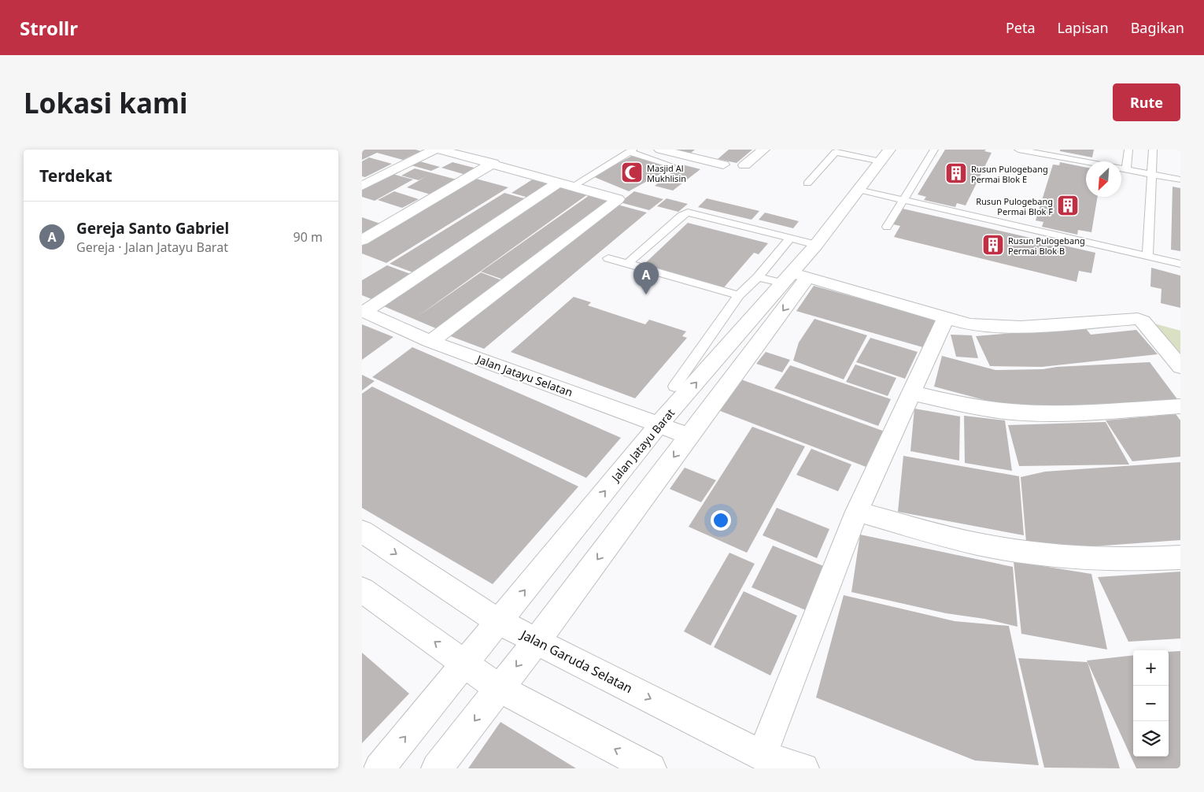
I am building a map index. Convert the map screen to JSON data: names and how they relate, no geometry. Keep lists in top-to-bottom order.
{
  "streets": {
    "street": ["Jalan Jatayu Selatan", "Jalan Jatayu Barat", "Jalan Garuda Selatan"]
  },
  "crossings": [
    ["Jalan Jatayu Selatan", "Jalan Jatayu Barat"],
    ["Jalan Jatayu Barat", "Jalan Garuda Selatan"]
  ],
  "places": {
    "mosque": ["Masjid Al Mukhlisin"],
    "building": ["Rusun Pulogebang Permai Blok E", "Rusun Pulogebang Permai Blok F", "Rusun Pulogebang Permai Blok B"]
  },
  "north": "bottom left",
  "page": {
    "header": "Strollr",
    "nav": ["Peta", "Lapisan", "Bagikan"],
    "buttons": "Rute",
    "title": "Lokasi kami",
    "heading": "Terdekat",
    "list": [
      {
        "mark": "A",
        "name": "Gereja Santo Gabriel",
        "note": "Gereja · Jalan Jatayu Barat",
        "value": "90 m"
      }
    ],
    "pins": "A",
    "map_buttons": ["+", "−"]
  }
}
